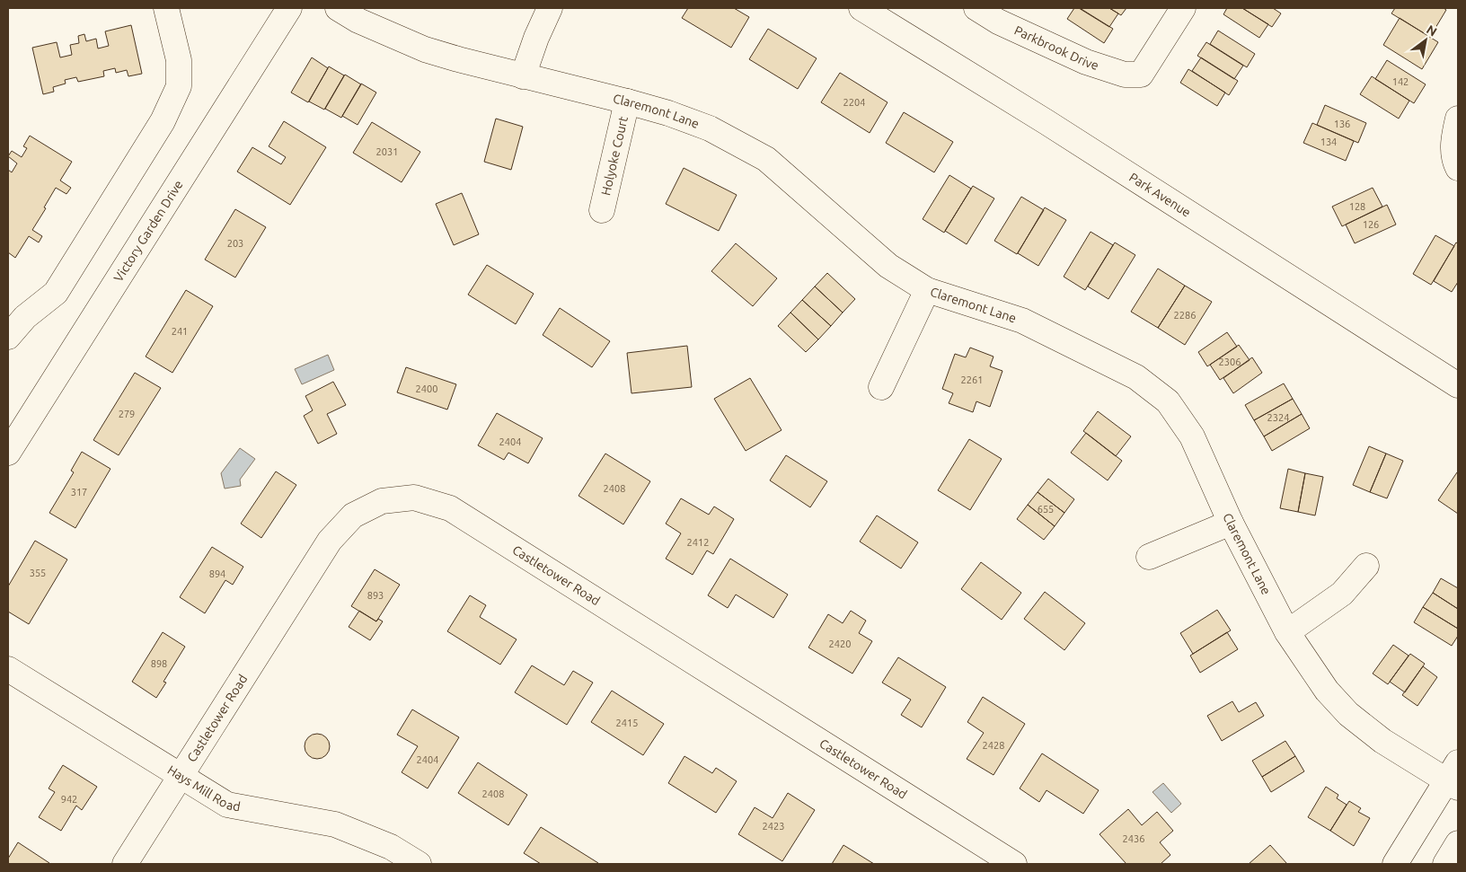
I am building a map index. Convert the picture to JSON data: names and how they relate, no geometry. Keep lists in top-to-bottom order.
{
  "streets": {
    "street": [
      "Parkbrook Drive",
      "Claremont Lane",
      "Holyoke Court",
      "Park Avenue",
      "Victory Garden Drive",
      "Castletower Road",
      "Hays Mill Road"
    ]
  },
  "crossings": [
    ["Claremont Lane", "Holyoke Court"],
    ["Castletower Road", "Hays Mill Road"]
  ],
  "house_numbers": [
    "142",
    "2204",
    "136",
    "134",
    "2031",
    "128",
    "126",
    "203",
    "2286",
    "241",
    "2306",
    "2261",
    "2400",
    "279",
    "2324",
    "2404",
    "2408",
    "317",
    "655",
    "2412",
    "355",
    "894",
    "893",
    "2420",
    "898",
    "2415",
    "2428",
    "2404",
    "2408",
    "942",
    "2423",
    "2436"
  ],
  "north": "top right"
}
